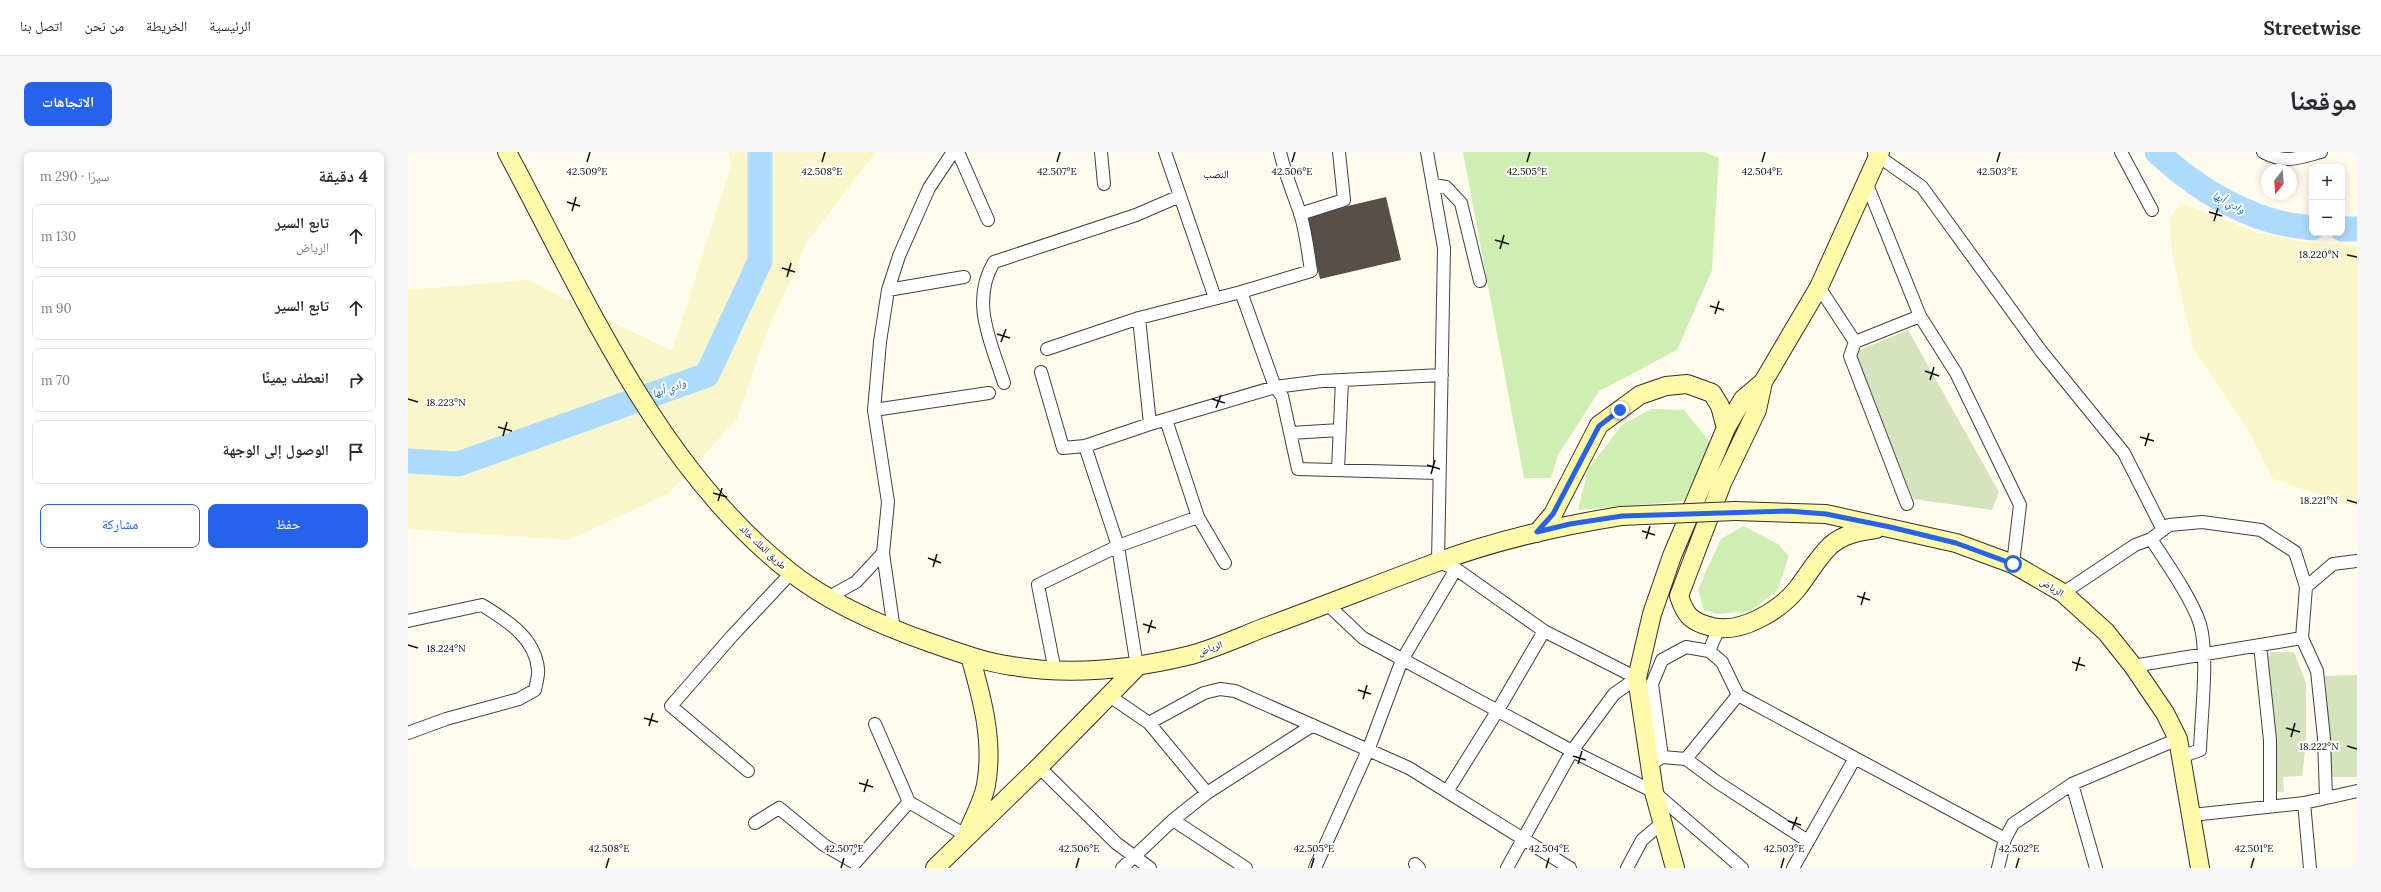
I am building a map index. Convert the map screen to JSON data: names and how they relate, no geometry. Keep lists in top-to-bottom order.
{
  "streets": {
    "street": ["طريق الملك خالد", "الرياض"]
  },
  "crossings": [
    ["طريق الملك خالد", "الرياض"]
  ],
  "districts": ["النصب"],
  "water": ["وادي أبها"],
  "north": "bottom",
  "page": {
    "header": "Streetwise",
    "nav": [
      "الرئيسية",
      "الخريطة",
      "من نحن",
      "اتصل بنا"
    ],
    "title": "موقعنا",
    "buttons": [
      "الاتجاهات",
      ["حفظ", "مشاركة"]
    ],
    "heading": ["4 دقيقة", "سيرًا · 290 m"],
    "map_buttons": ["+", "−"],
    "list": [
      ["تابع السير", "الرياض", "130 m"],
      ["تابع السير", "90 m"],
      ["انعطف يمينًا", "70 m"],
      "الوصول إلى الوجهة"
    ]
  },
  "coordinates": [
    "42.509°E",
    "42.508°E",
    "42.507°E",
    "42.506°E",
    "42.505°E",
    "42.504°E",
    "42.503°E",
    "18.220°N",
    "18.223°N",
    "18.221°N",
    "18.224°N",
    "18.222°N",
    "42.502°E",
    "42.501°E"
  ]
}
